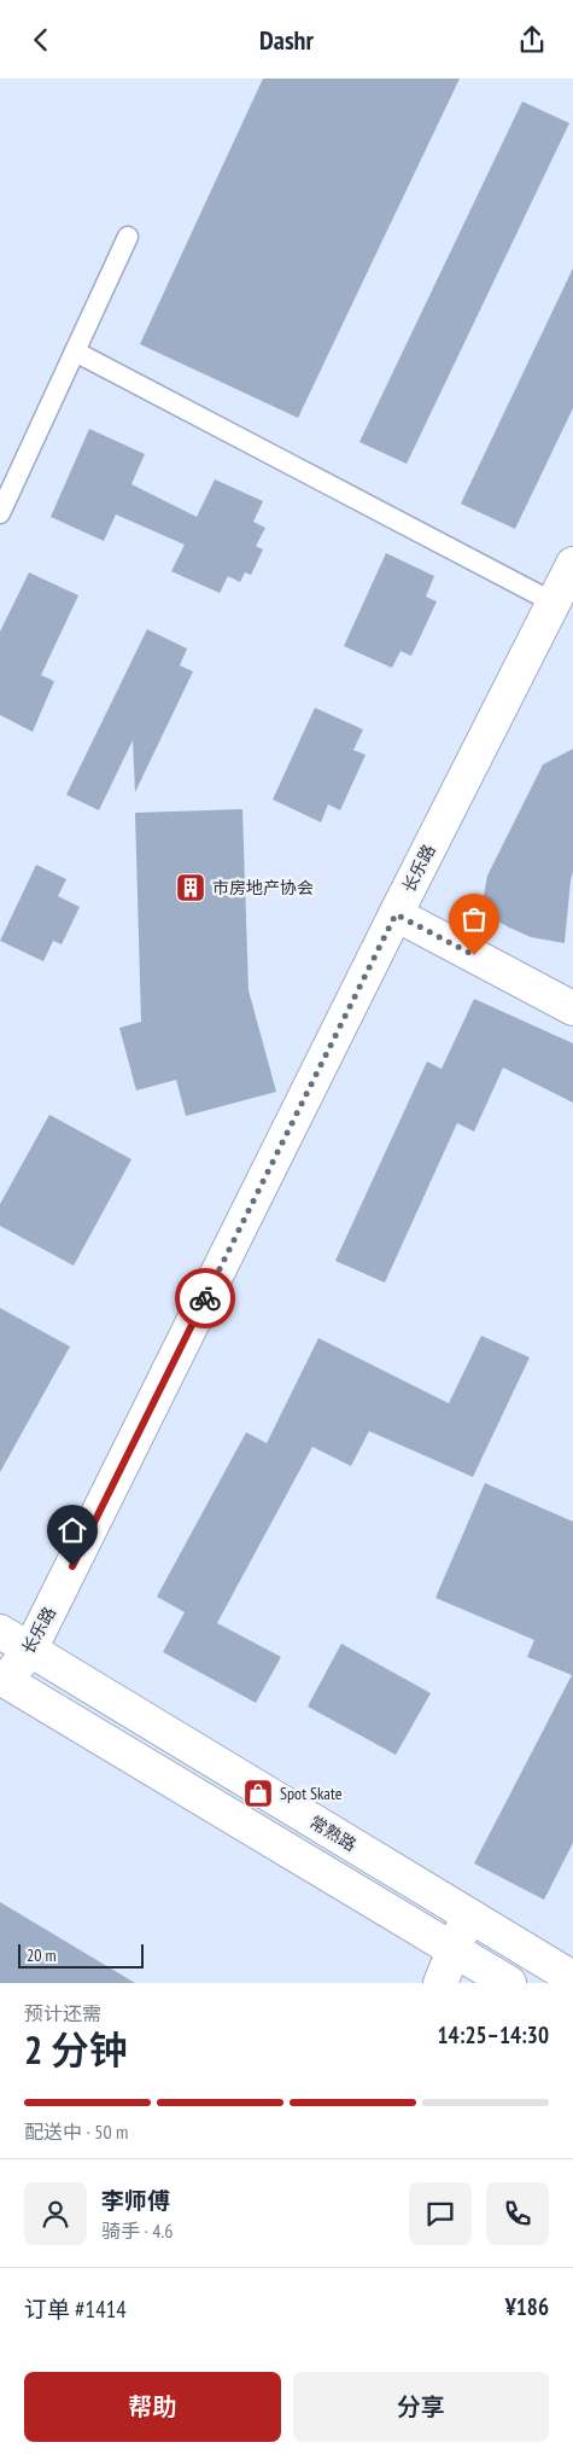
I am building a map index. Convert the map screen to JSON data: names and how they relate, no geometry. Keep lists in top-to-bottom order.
{
  "streets": {
    "street": ["长乐路", "常熟路"]
  },
  "crossings": [
    ["长乐路", "常熟路"]
  ],
  "places": {
    "building": ["市房地产协会"],
    "shop": ["Spot Skate"]
  },
  "scale_bar": "20 m",
  "page": {
    "header": "Dashr",
    "scale": "20 m",
    "heading": ["2 分钟", "预计还需", "14:25–14:30"],
    "panel": [
      "李师傅",
      "骑手 · 4.6",
      "订单 #1414",
      "¥186"
    ],
    "bar": "配送中 · 50 m",
    "buttons": ["帮助", "分享"]
  }
}
